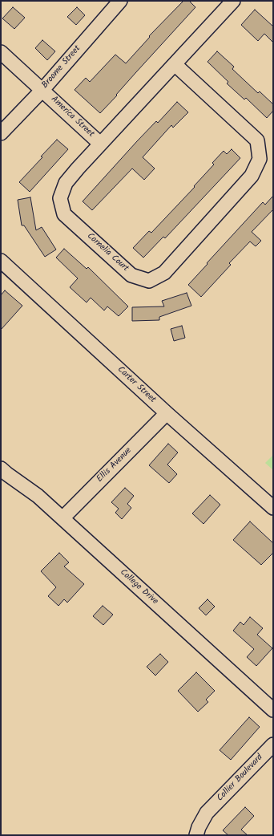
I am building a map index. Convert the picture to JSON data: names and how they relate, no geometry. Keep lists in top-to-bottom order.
{
  "streets": {
    "street": [
      "Broome Street",
      "America Street",
      "Cornelia Court",
      "Carter Street",
      "Ellis Avenue",
      "College Drive",
      "Collier Boulevard"
    ]
  },
  "crossings": [
    ["Broome Street", "America Street"],
    ["America Street", "Cornelia Court"],
    ["Carter Street", "Ellis Avenue"],
    ["Ellis Avenue", "College Drive"]
  ]
}
